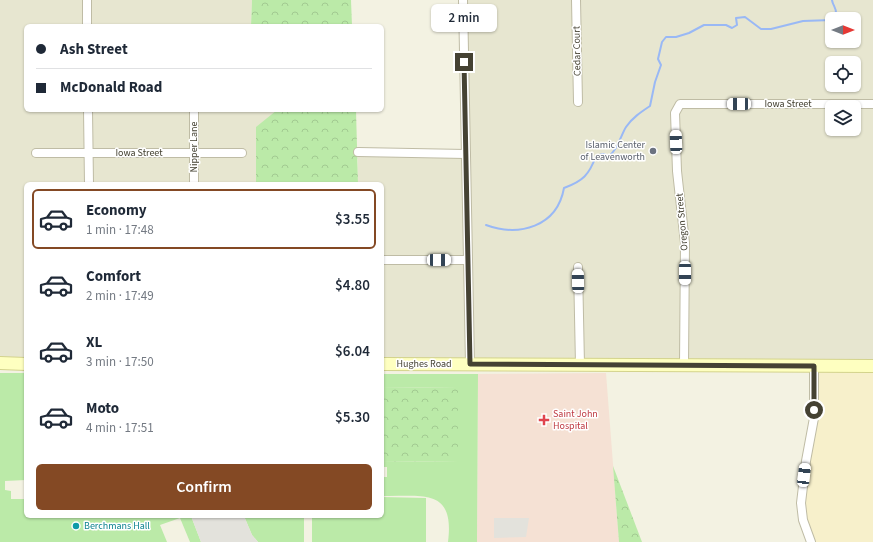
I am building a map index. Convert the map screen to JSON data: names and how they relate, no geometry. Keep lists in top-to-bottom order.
{
  "streets": {
    "street": [
      "Cedar Court",
      "Iowa Street",
      "Nipper Lane",
      "Oregon Street",
      "Hughes Road"
    ]
  },
  "crossings": [
    ["Iowa Street", "Nipper Lane"],
    ["Iowa Street", "Oregon Street"],
    ["Oregon Street", "Hughes Road"]
  ],
  "places": {
    "other": ["Islamic Center of Leavenworth", "Berchmans Hall"],
    "health": ["Saint John Hospital"]
  },
  "north": "right",
  "page": {
    "bubble": "2 min",
    "banner": ["Ash Street", "McDonald Road"],
    "list": [
      {
        "name": "Economy",
        "note": "1 min · 17:48",
        "value": "$3.55"
      },
      {
        "name": "Comfort",
        "note": "2 min · 17:49",
        "value": "$4.80"
      },
      {
        "name": "XL",
        "note": "3 min · 17:50",
        "value": "$6.04"
      },
      {
        "name": "Moto",
        "note": "4 min · 17:51",
        "value": "$5.30"
      }
    ],
    "buttons": "Confirm"
  }
}
